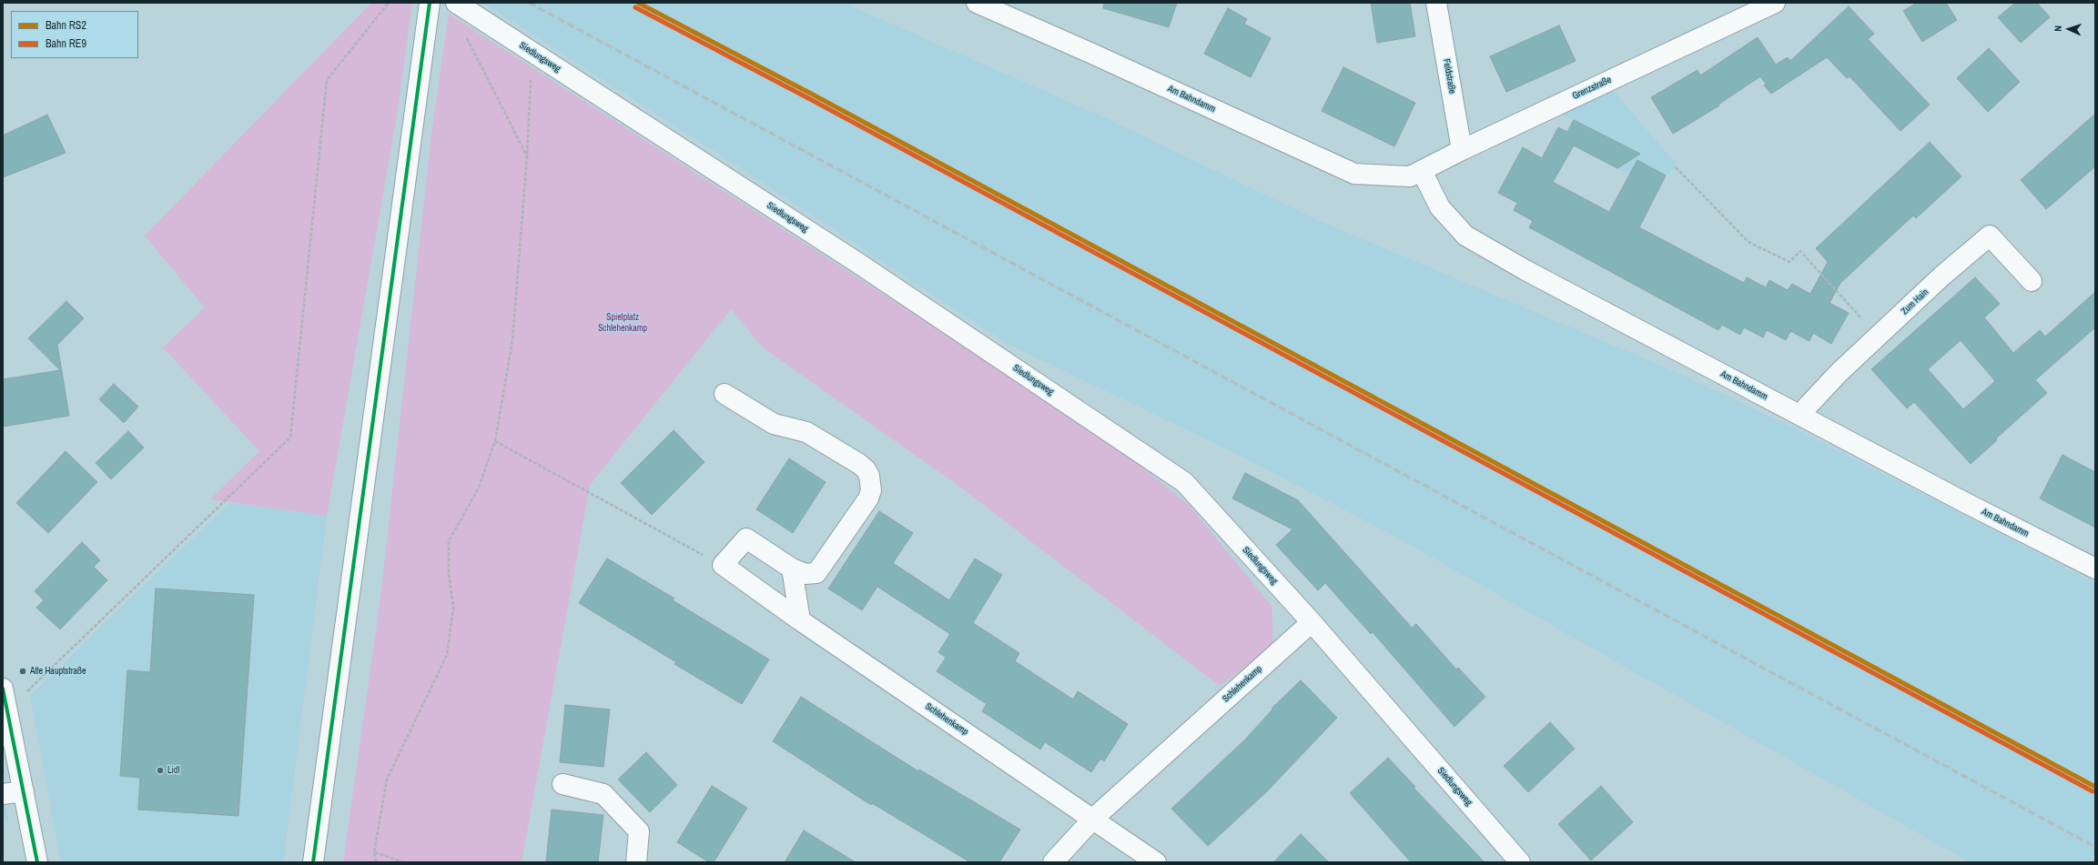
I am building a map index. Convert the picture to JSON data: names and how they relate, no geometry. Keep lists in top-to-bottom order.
{
  "streets": {
    "street": [
      "Siedlungsweg",
      "Feldstraße",
      "Grenzstraße",
      "Am Bahndamm",
      "Zum Hain",
      "Schlehenkamp"
    ]
  },
  "crossings": [
    ["Siedlungsweg", "Schlehenkamp"],
    ["Feldstraße", "Grenzstraße"],
    ["Grenzstraße", "Am Bahndamm"],
    ["Am Bahndamm", "Zum Hain"]
  ],
  "parks": ["Spielplatz Schlehenkamp"],
  "places": ["Alte Hauptstraße", "Lidl"],
  "lines": ["rail line RS2", "rail line RE9"],
  "legend": ["Bahn RS2", "Bahn RE9"],
  "north": "left"
}
